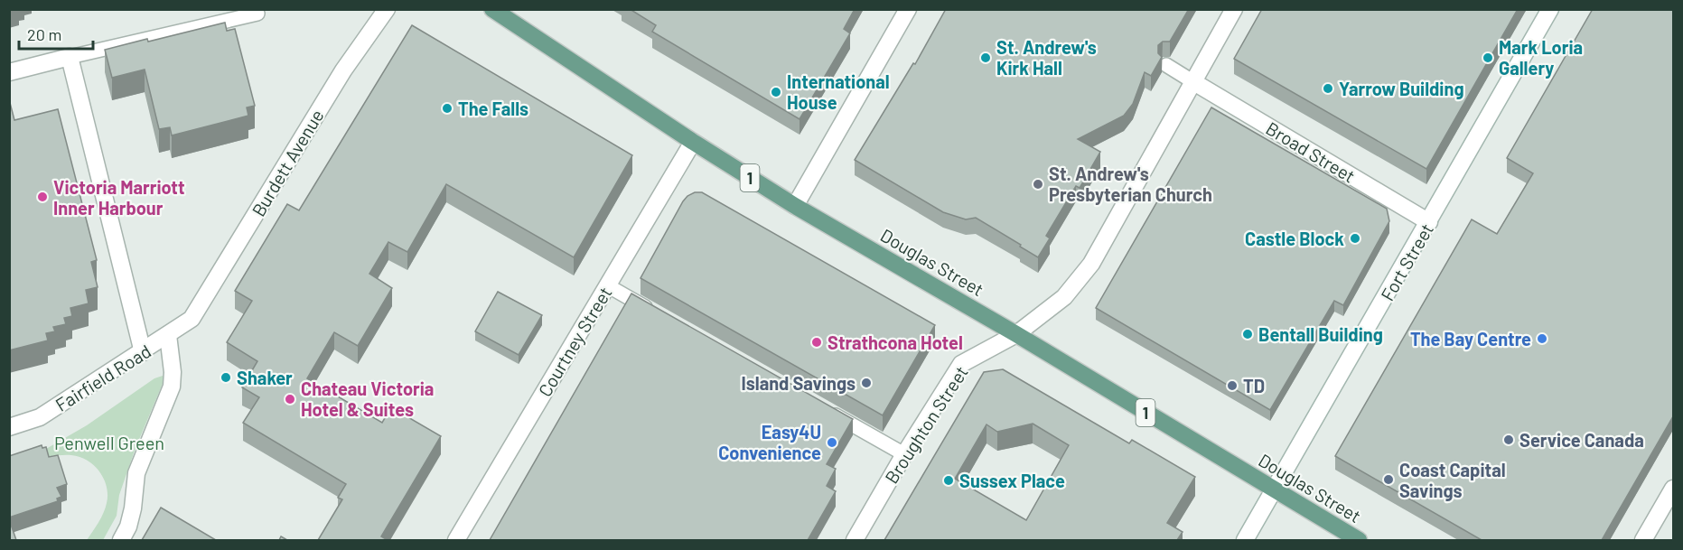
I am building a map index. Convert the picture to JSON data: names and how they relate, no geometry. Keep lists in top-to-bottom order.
{
  "streets": {
    "main road": ["1", "Douglas Street"],
    "street": [
      "Broad Street",
      "Burdett Avenue",
      "Fort Street",
      "Courtney Street",
      "Fairfield Road",
      "Broughton Street"
    ]
  },
  "crossings": [
    ["Broad Street", "Fort Street"],
    ["Broad Street", "Broughton Street"],
    ["Burdett Avenue", "Fairfield Road"],
    ["Douglas Street", "Fort Street"],
    ["Douglas Street", "Courtney Street"],
    ["Douglas Street", "Broughton Street"]
  ],
  "parks": ["Penwell Green"],
  "places": [
    "St. Andrew's Kirk Hall",
    "Mark Loria Gallery",
    "Yarrow Building",
    "International House",
    "The Falls",
    "St. Andrew's Presbyterian Church",
    "Victoria Marriott Inner Harbour",
    "Castle Block",
    "Bentall Building",
    "The Bay Centre",
    "Strathcona Hotel",
    "Shaker",
    "Island Savings",
    "TD",
    "Chateau Victoria Hotel & Suites",
    "Service Canada",
    "Easy4U Convenience",
    "Coast Capital Savings",
    "Sussex Place"
  ],
  "scale_bar": "20 m"
}
